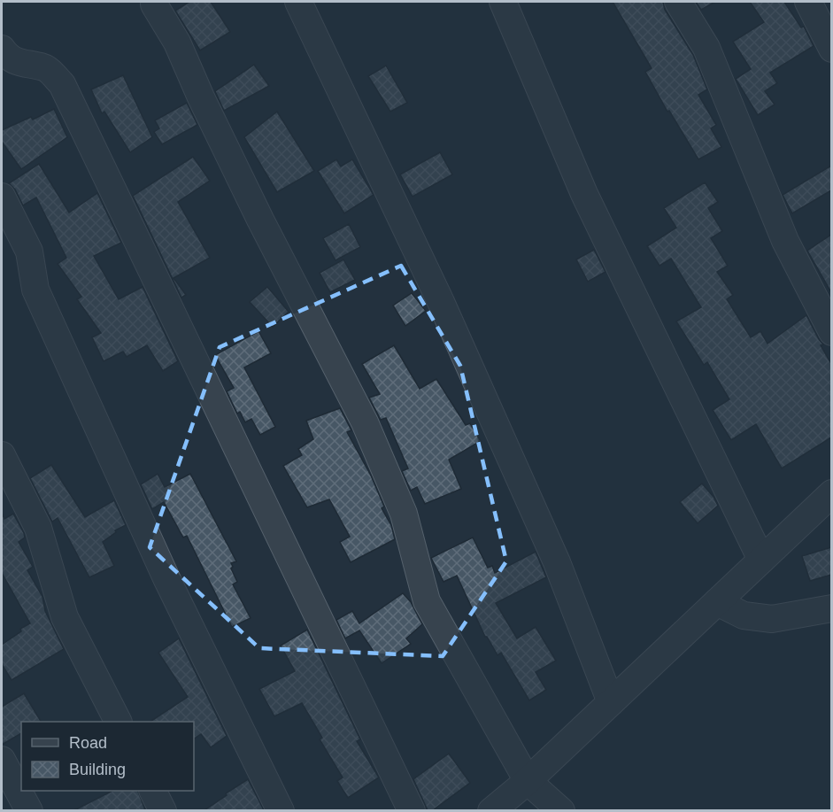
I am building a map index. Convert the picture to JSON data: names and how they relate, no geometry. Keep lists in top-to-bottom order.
{
  "legend": ["Road", "Building"]
}
